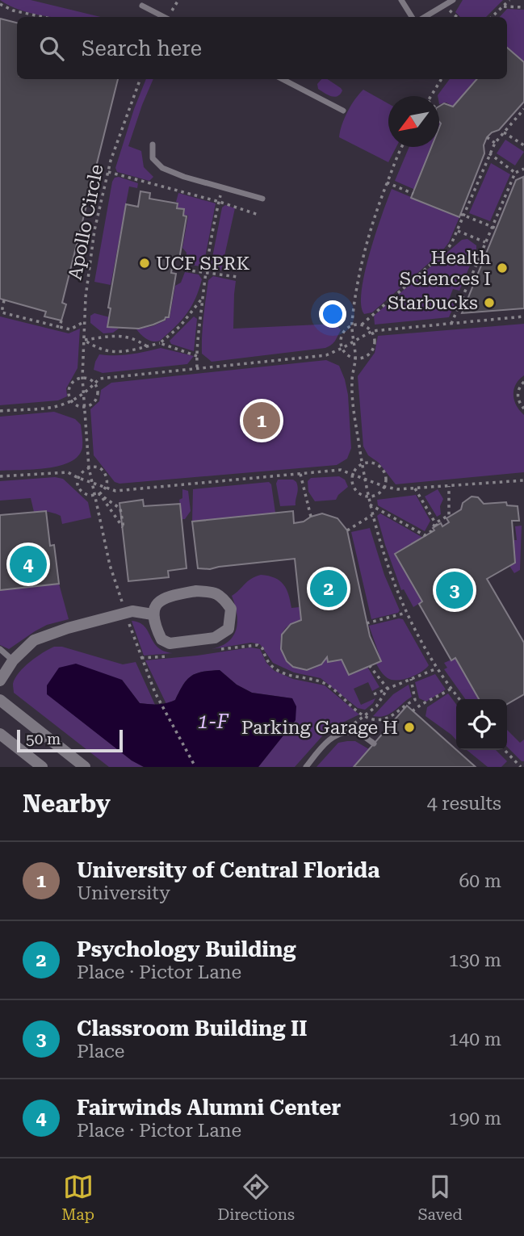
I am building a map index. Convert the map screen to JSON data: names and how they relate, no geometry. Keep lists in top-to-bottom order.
{
  "streets": {
    "path": ["Apollo Circle"]
  },
  "water": ["1-F"],
  "places": [
    "UCF SPRK",
    "Health Sciences I",
    "Starbucks",
    "Parking Garage H"
  ],
  "scale_bar": "50 m",
  "north": "bottom left",
  "page": {
    "search": "Search here",
    "pins": [
      "1",
      "4",
      "2",
      "3"
    ],
    "scale": "50 m",
    "heading": ["Nearby", "4 results"],
    "list": [
      {
        "mark": "1",
        "name": "University of Central Florida",
        "note": "University",
        "value": "60 m"
      },
      {
        "mark": "2",
        "name": "Psychology Building",
        "note": "Place · Pictor Lane",
        "value": "130 m"
      },
      {
        "mark": "3",
        "name": "Classroom Building II",
        "note": "Place",
        "value": "140 m"
      },
      {
        "mark": "4",
        "name": "Fairwinds Alumni Center",
        "note": "Place · Pictor Lane",
        "value": "190 m"
      }
    ],
    "nav": ["Map", "Directions", "Saved"]
  }
}
